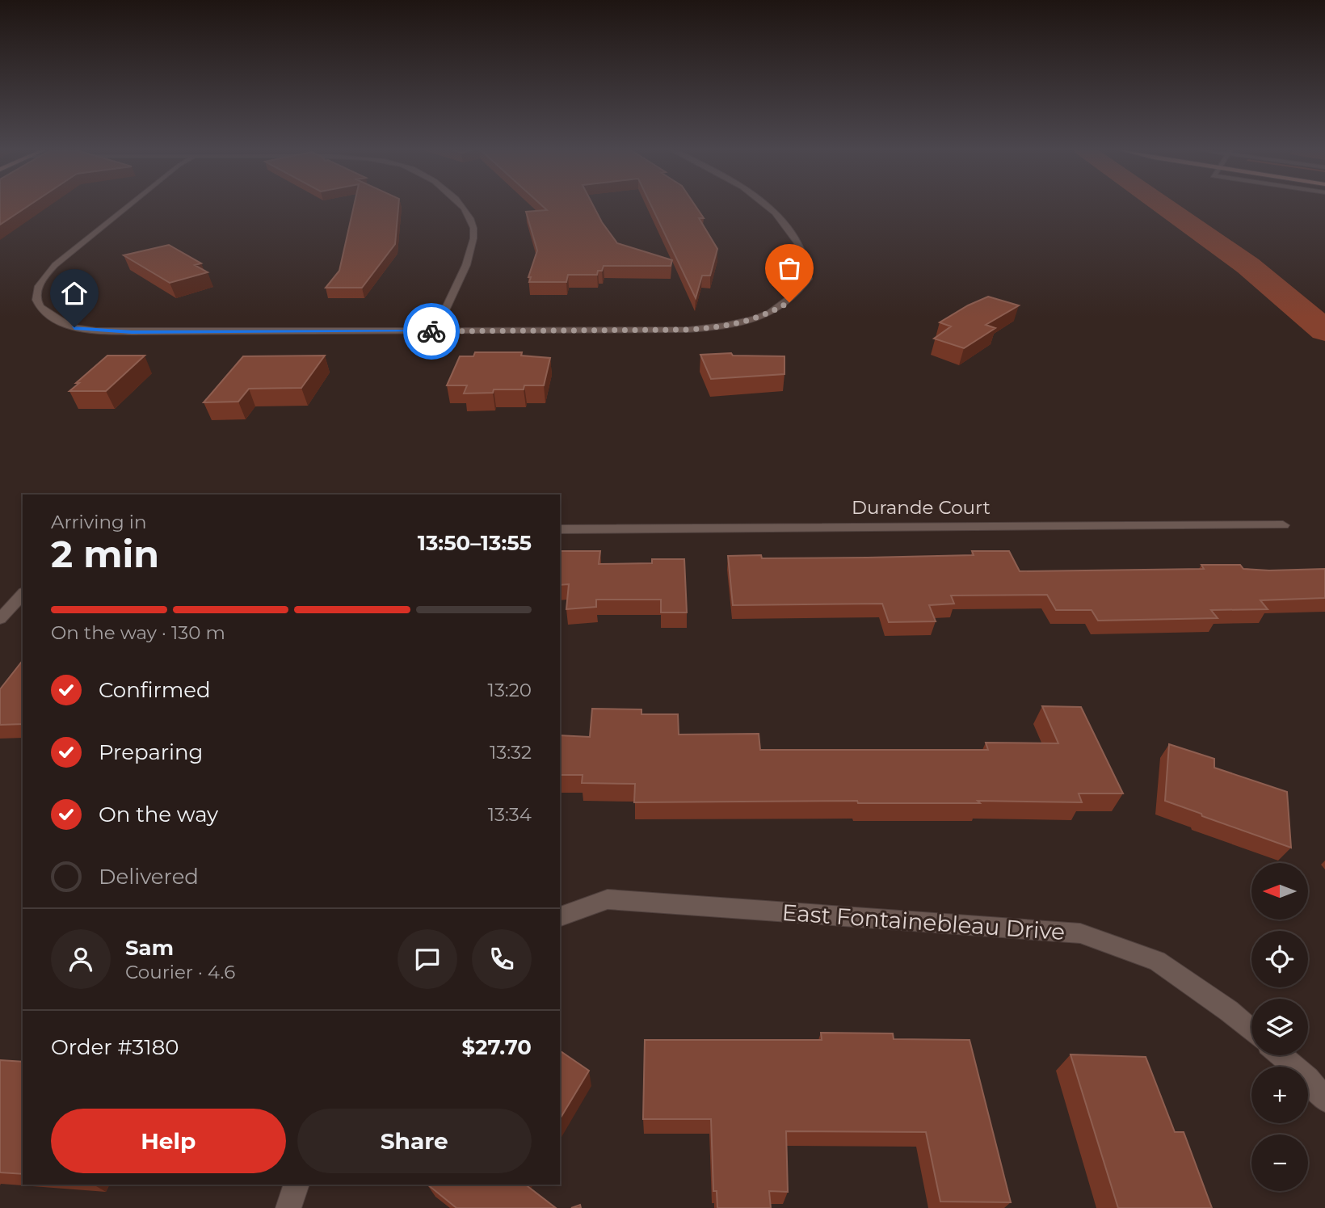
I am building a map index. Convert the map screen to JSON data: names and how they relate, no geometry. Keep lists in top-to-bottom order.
{
  "streets": {
    "street": ["Durande Court", "East Fontainebleau Drive"]
  },
  "north": "left",
  "page": {
    "heading": ["2 min", "Arriving in", "13:50–13:55"],
    "panel": [
      "Sam",
      "Courier · 4.6",
      "Order #3180",
      "$27.70"
    ],
    "bar": "On the way · 130 m",
    "list": [
      ["Confirmed", "13:20"],
      ["Preparing", "13:32"],
      ["On the way", "13:34"],
      "Delivered"
    ],
    "map_buttons": ["+", "−"],
    "buttons": ["Help", "Share"]
  }
}
